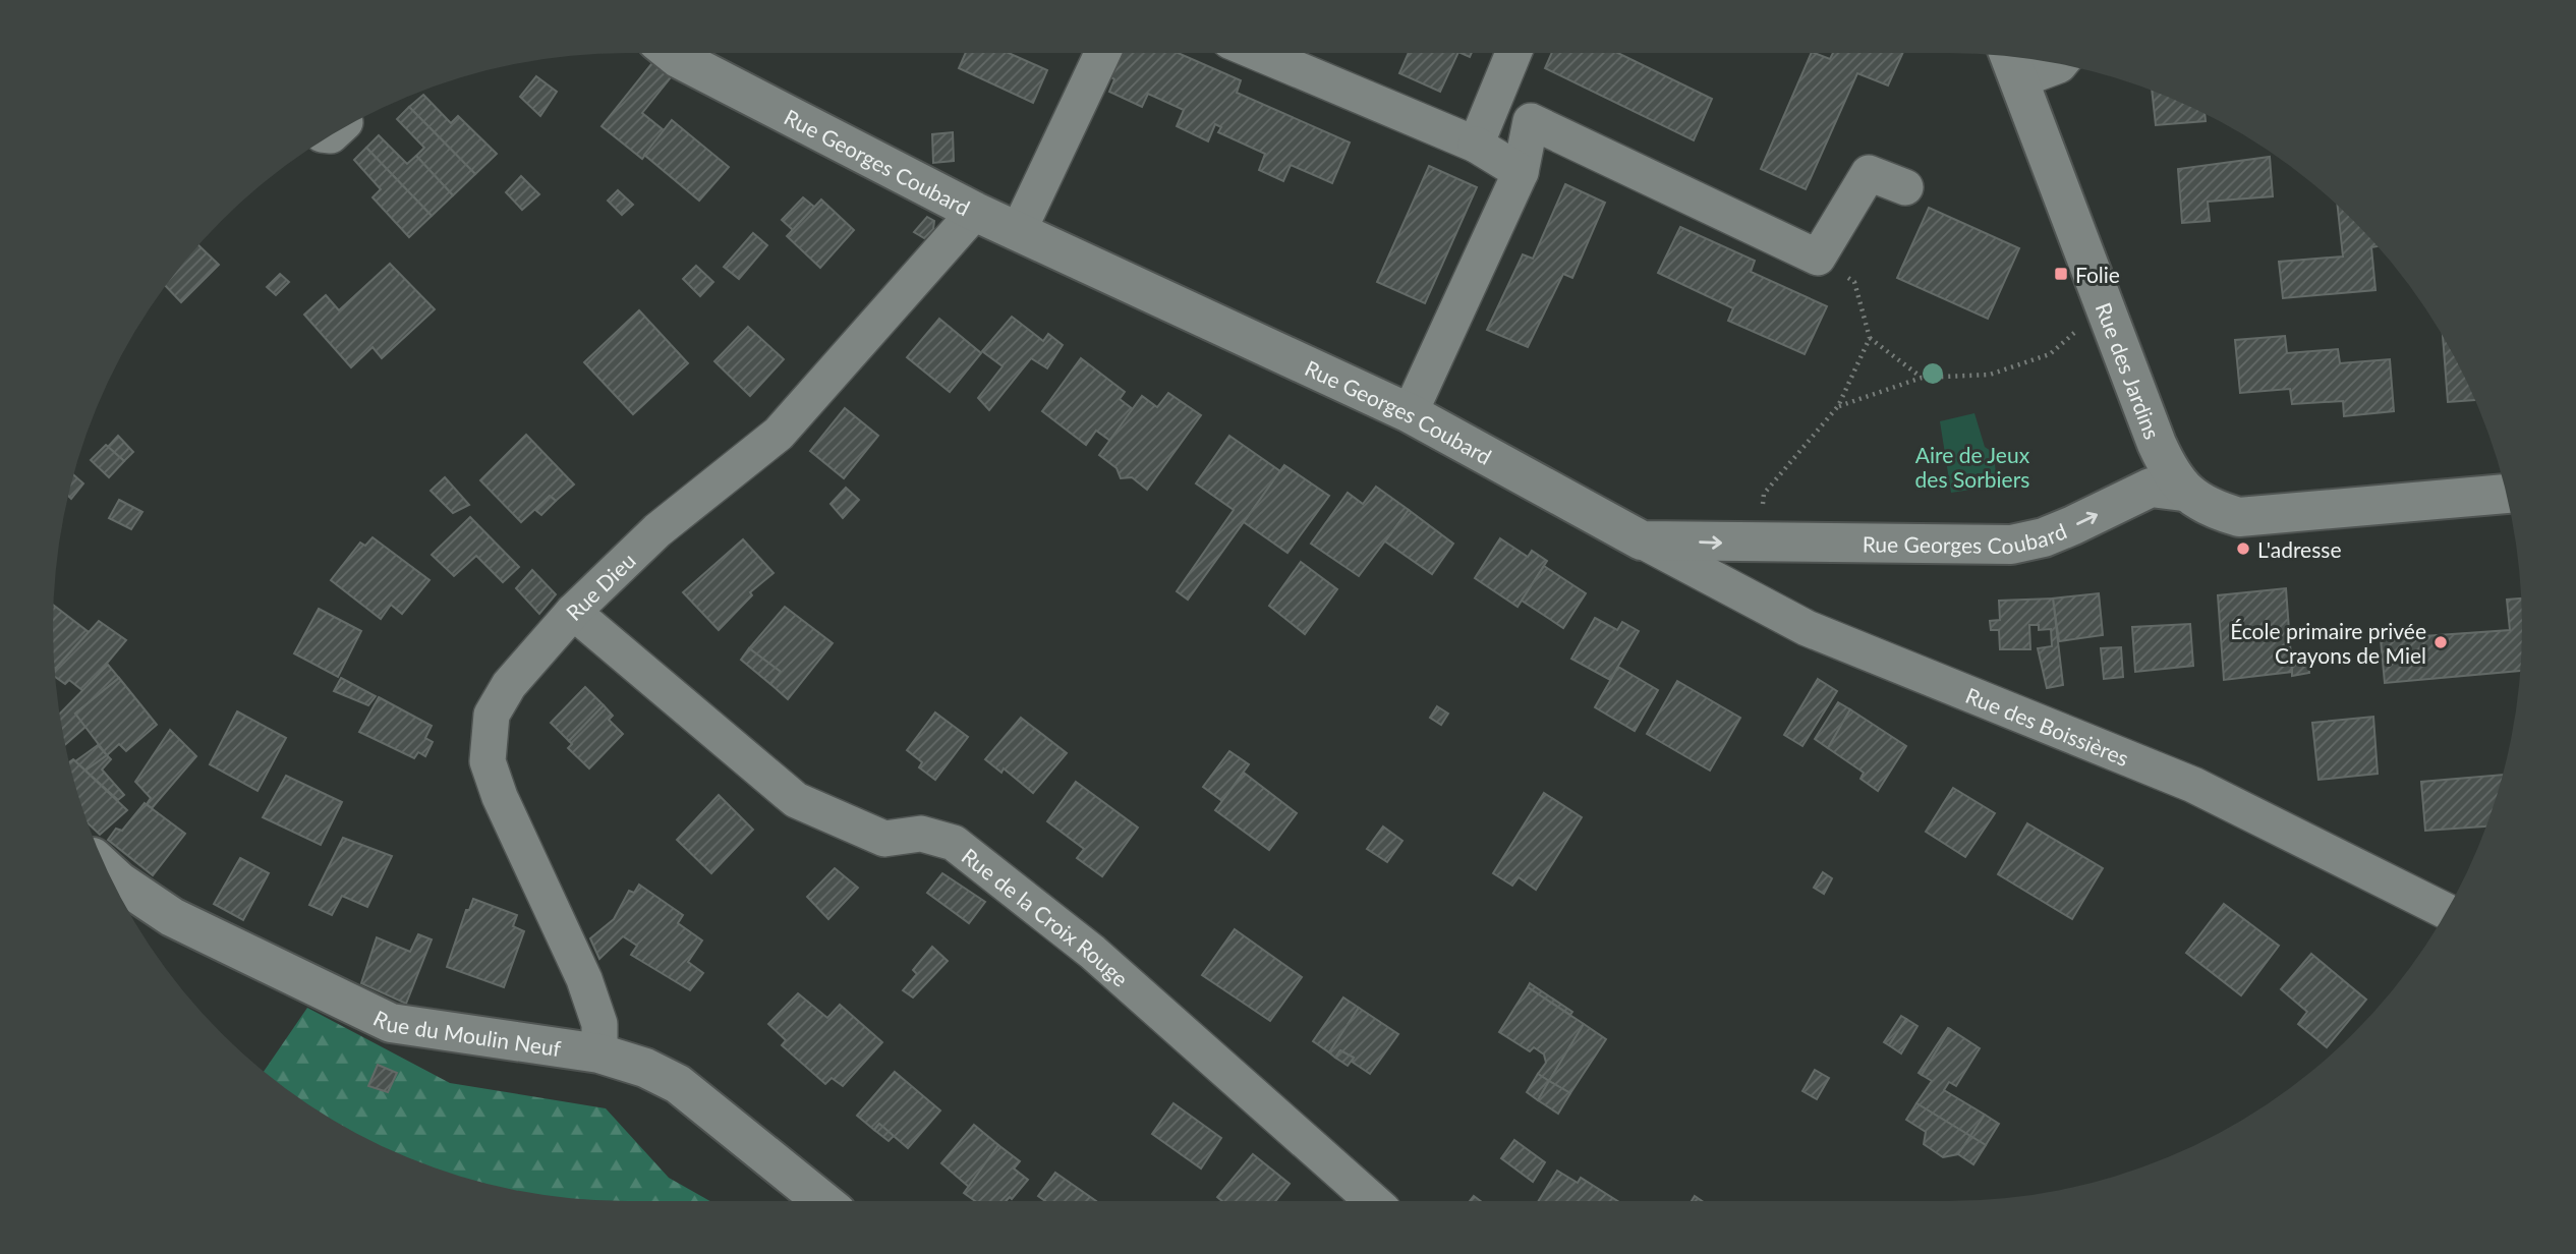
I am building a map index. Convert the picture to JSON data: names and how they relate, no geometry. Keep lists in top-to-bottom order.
{
  "streets": {
    "street": [
      "Rue Georges Coubard",
      "Rue des Jardins",
      "Rue Dieu",
      "Rue des Boissières",
      "Rue de la Croix Rouge",
      "Rue du Moulin Neuf"
    ]
  },
  "crossings": [
    ["Rue Georges Coubard", "Rue des Jardins"],
    ["Rue Georges Coubard", "Rue Dieu"],
    ["Rue Georges Coubard", "Rue des Boissières"],
    ["Rue Dieu", "Rue de la Croix Rouge"],
    ["Rue Dieu", "Rue du Moulin Neuf"]
  ],
  "parks": ["Aire de Jeux des Sorbiers"],
  "places": {
    "transit": ["Folie"],
    "other": ["L'adresse", "École primaire privée Crayons de Miel"]
  }
}
